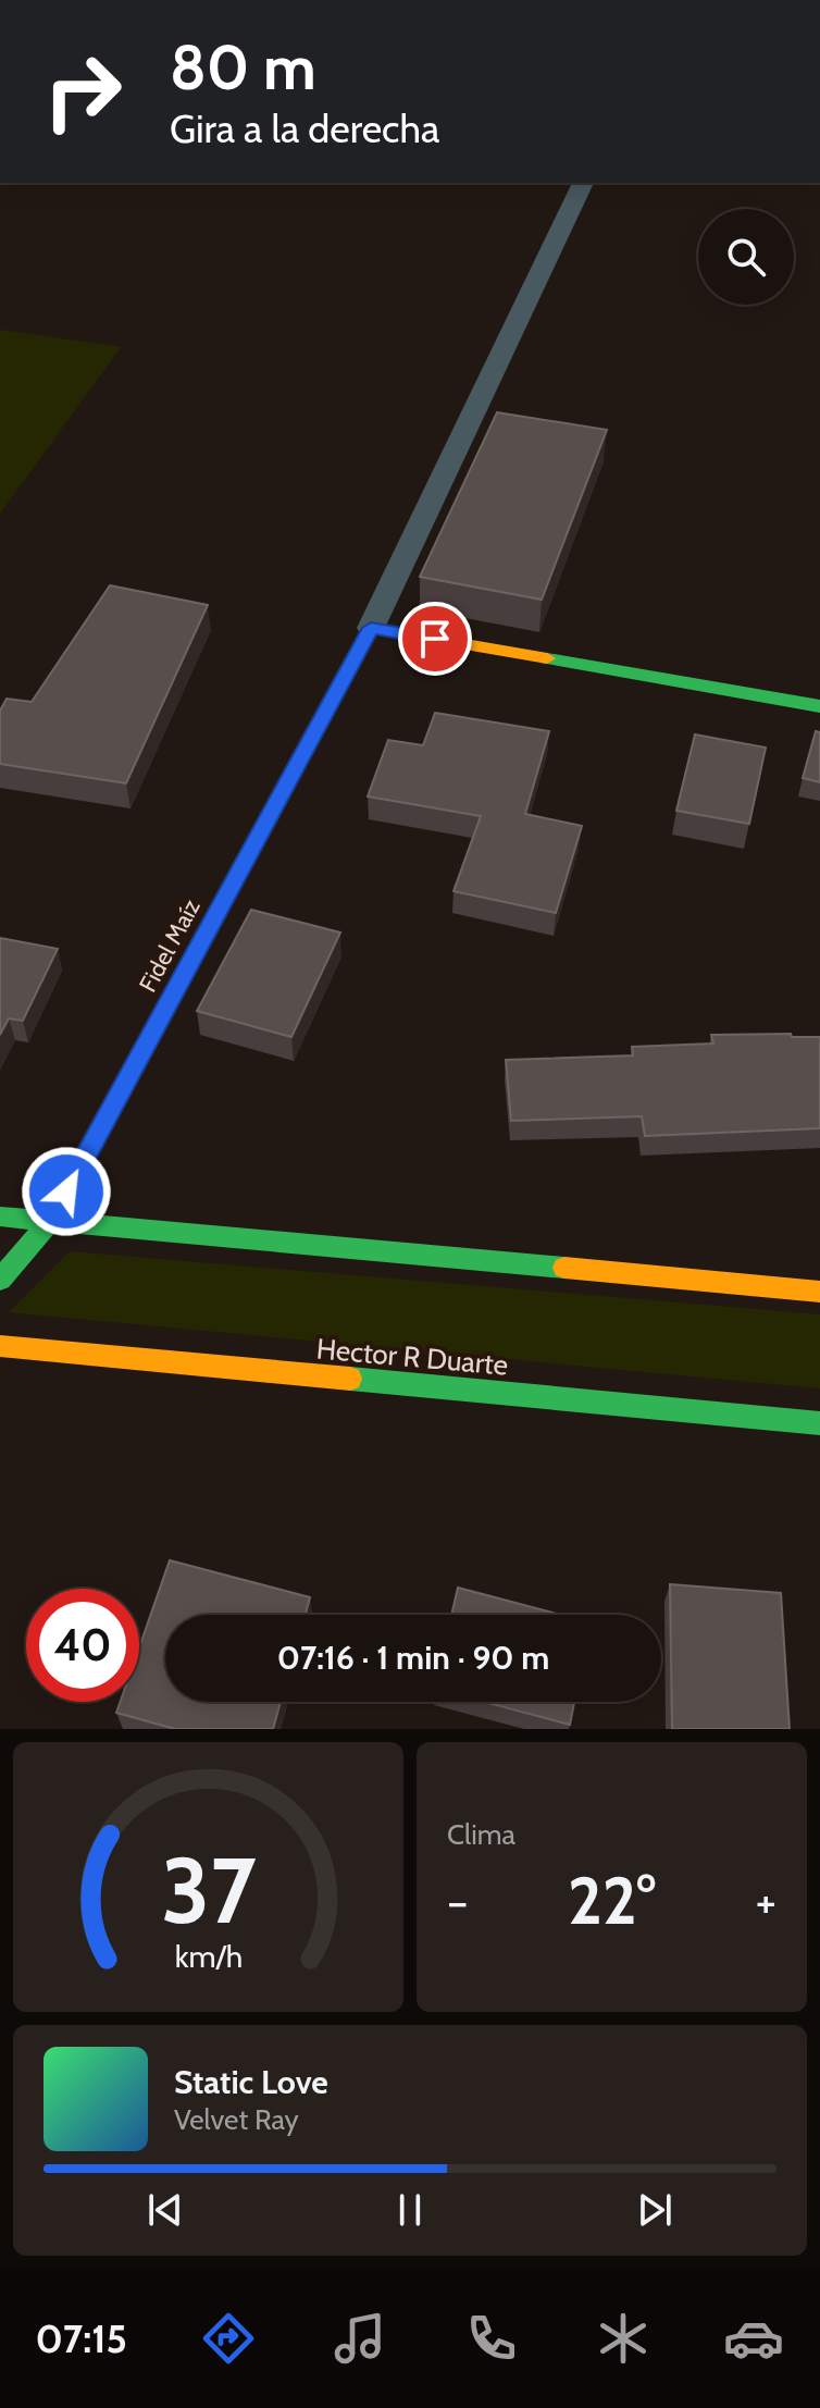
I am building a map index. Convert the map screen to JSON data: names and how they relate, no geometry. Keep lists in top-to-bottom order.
{
  "streets": {
    "street": ["Fidel Maíz", "Hector R Duarte"]
  },
  "page": {
    "turn": ["80 m", "Gira a la derecha"],
    "limit": "40",
    "trip": "07:16 · 1 min · 90 m",
    "tile": "Clima",
    "heat": ["−", "22°", "+"],
    "song": ["Static Love", "Velvet Ray"],
    "tabs": "07:15",
    "gauge": ["37", "km/h"]
  }
}
